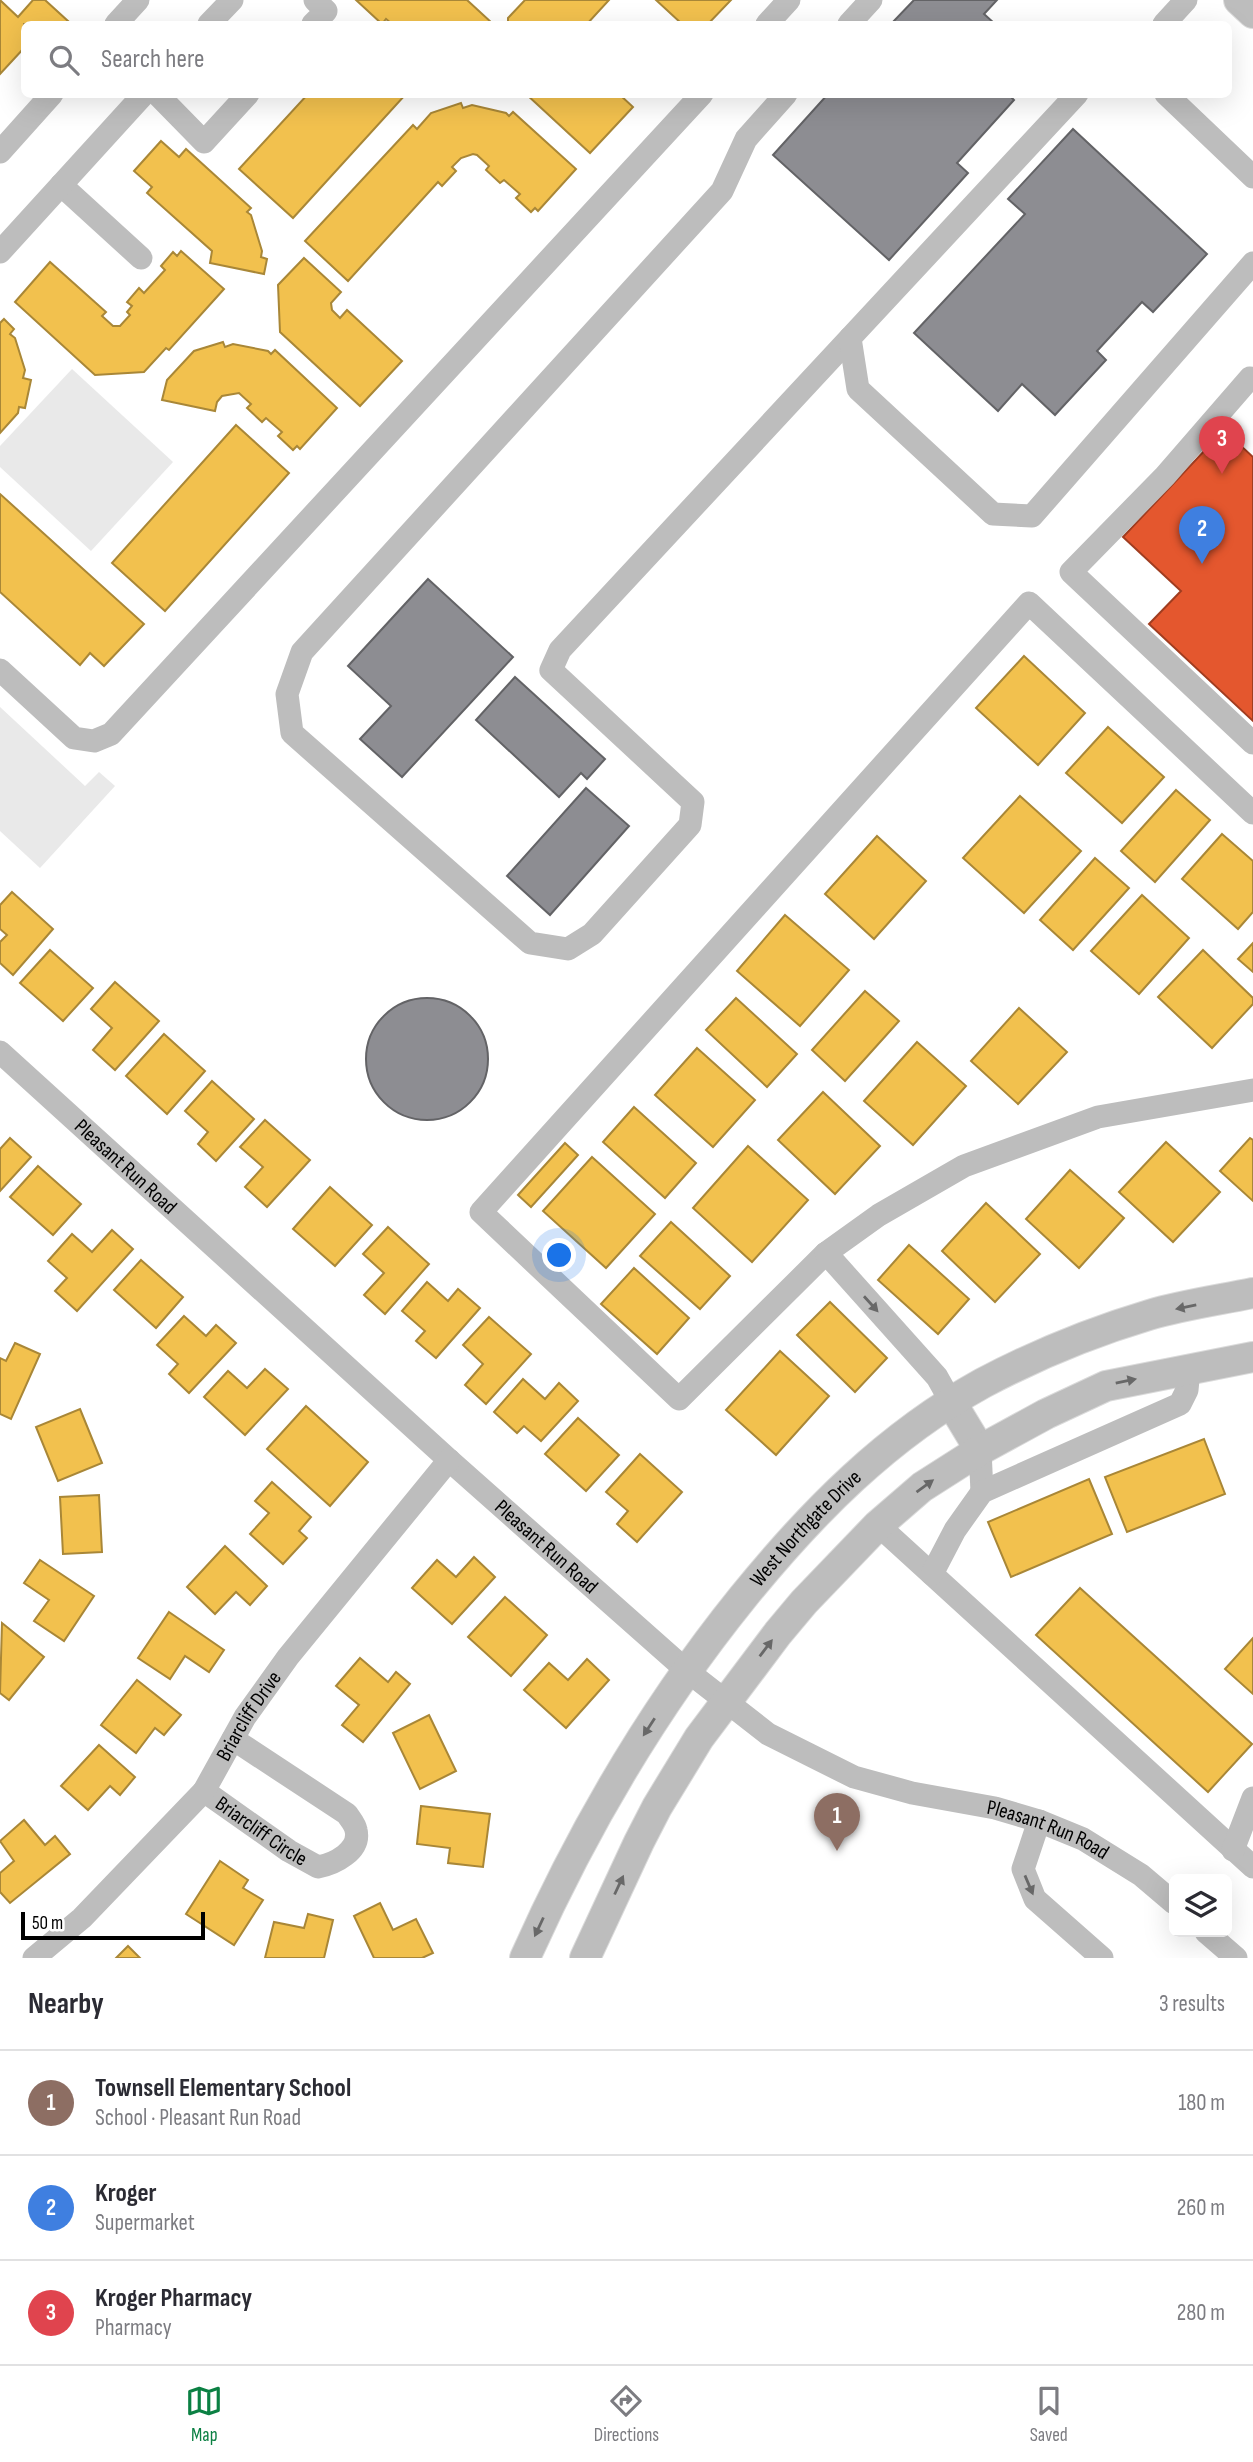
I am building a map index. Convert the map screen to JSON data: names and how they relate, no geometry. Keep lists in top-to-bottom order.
{
  "streets": {
    "main road": ["West Northgate Drive"],
    "street": ["Pleasant Run Road", "Briarcliff Drive", "Briarcliff Circle"]
  },
  "crossings": [
    ["Pleasant Run Road", "West Northgate Drive"],
    ["Pleasant Run Road", "Briarcliff Drive"],
    ["Briarcliff Drive", "Briarcliff Circle"]
  ],
  "scale_bar": "50 m",
  "page": {
    "search": "Search here",
    "pins": ["3", "2", "1"],
    "scale": "50 m",
    "heading": ["Nearby", "3 results"],
    "list": [
      {
        "mark": "1",
        "name": "Townsell Elementary School",
        "note": "School · Pleasant Run Road",
        "value": "180 m"
      },
      {
        "mark": "2",
        "name": "Kroger",
        "note": "Supermarket",
        "value": "260 m"
      },
      {
        "mark": "3",
        "name": "Kroger Pharmacy",
        "note": "Pharmacy",
        "value": "280 m"
      }
    ],
    "nav": ["Map", "Directions", "Saved"]
  }
}
